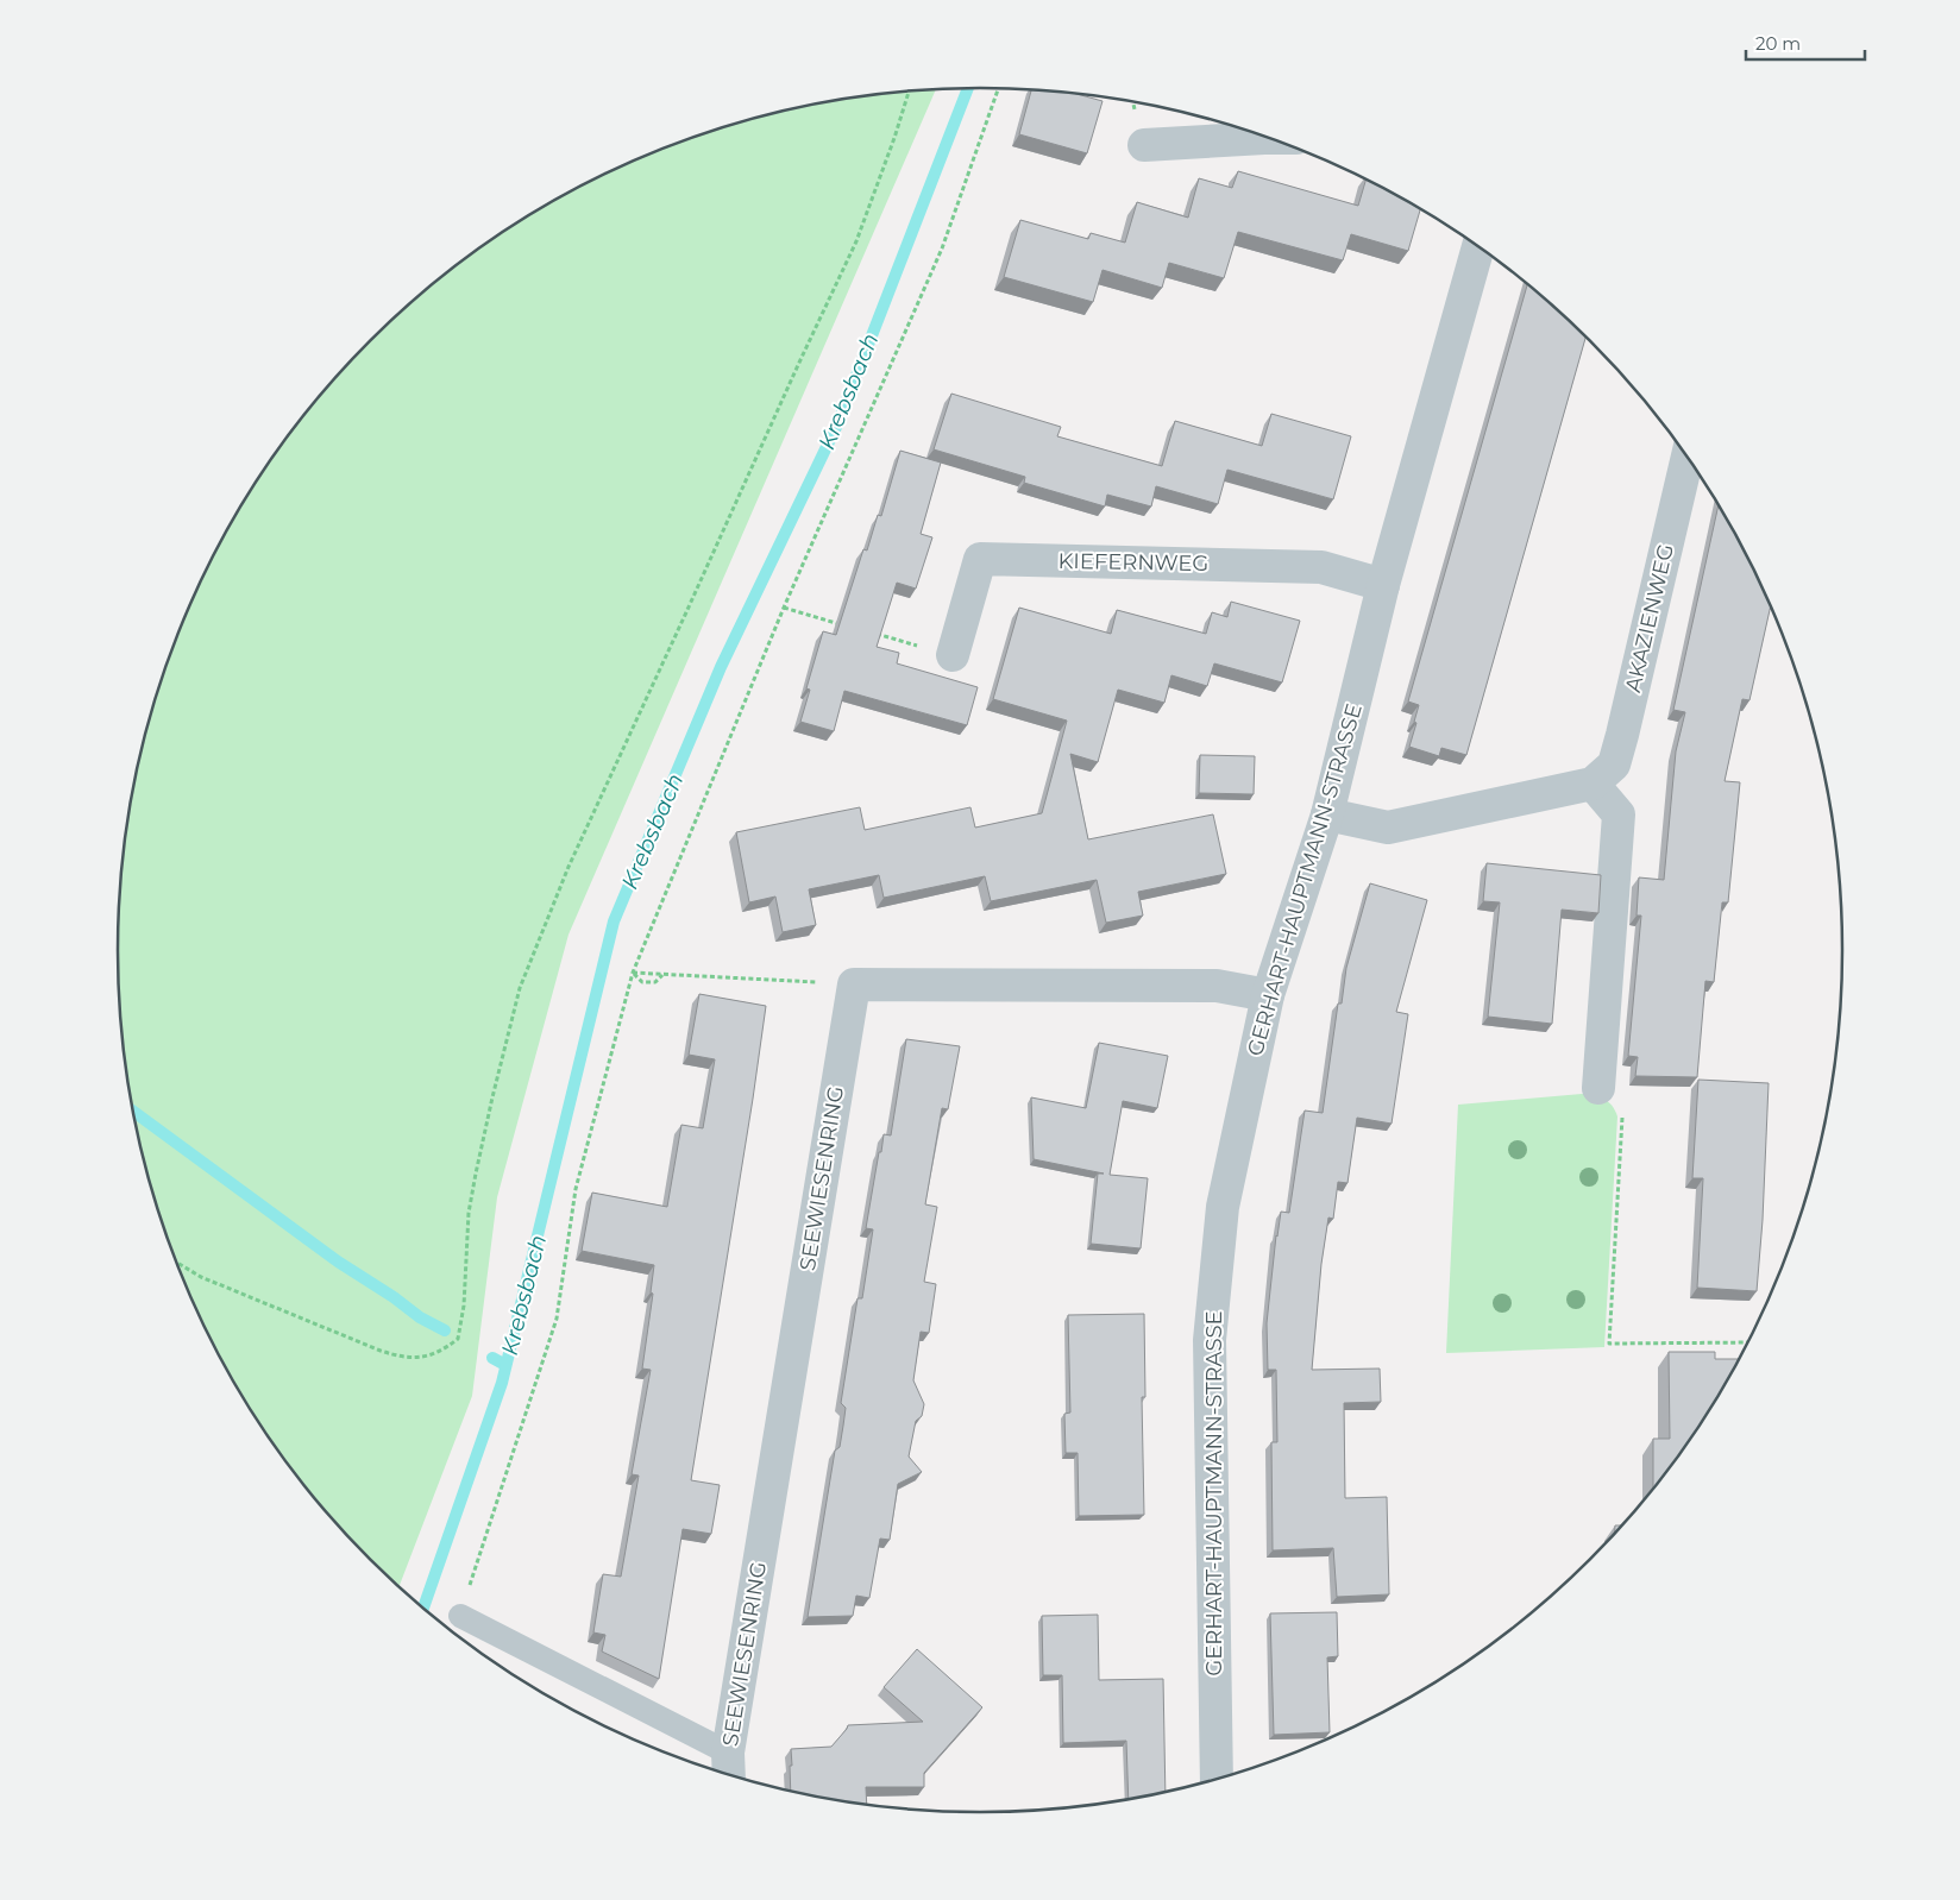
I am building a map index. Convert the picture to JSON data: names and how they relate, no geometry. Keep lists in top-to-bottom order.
{
  "streets": {
    "street": [
      "KIEFERNWEG",
      "AKAZIENWEG",
      "GERHART-HAUPTMANN-STRASSE",
      "SEEWIESENRING"
    ]
  },
  "crossings": [
    ["KIEFERNWEG", "GERHART-HAUPTMANN-STRASSE"],
    ["AKAZIENWEG", "GERHART-HAUPTMANN-STRASSE"]
  ],
  "water": ["Krebsbach"],
  "scale_bar": "20 m"
}
